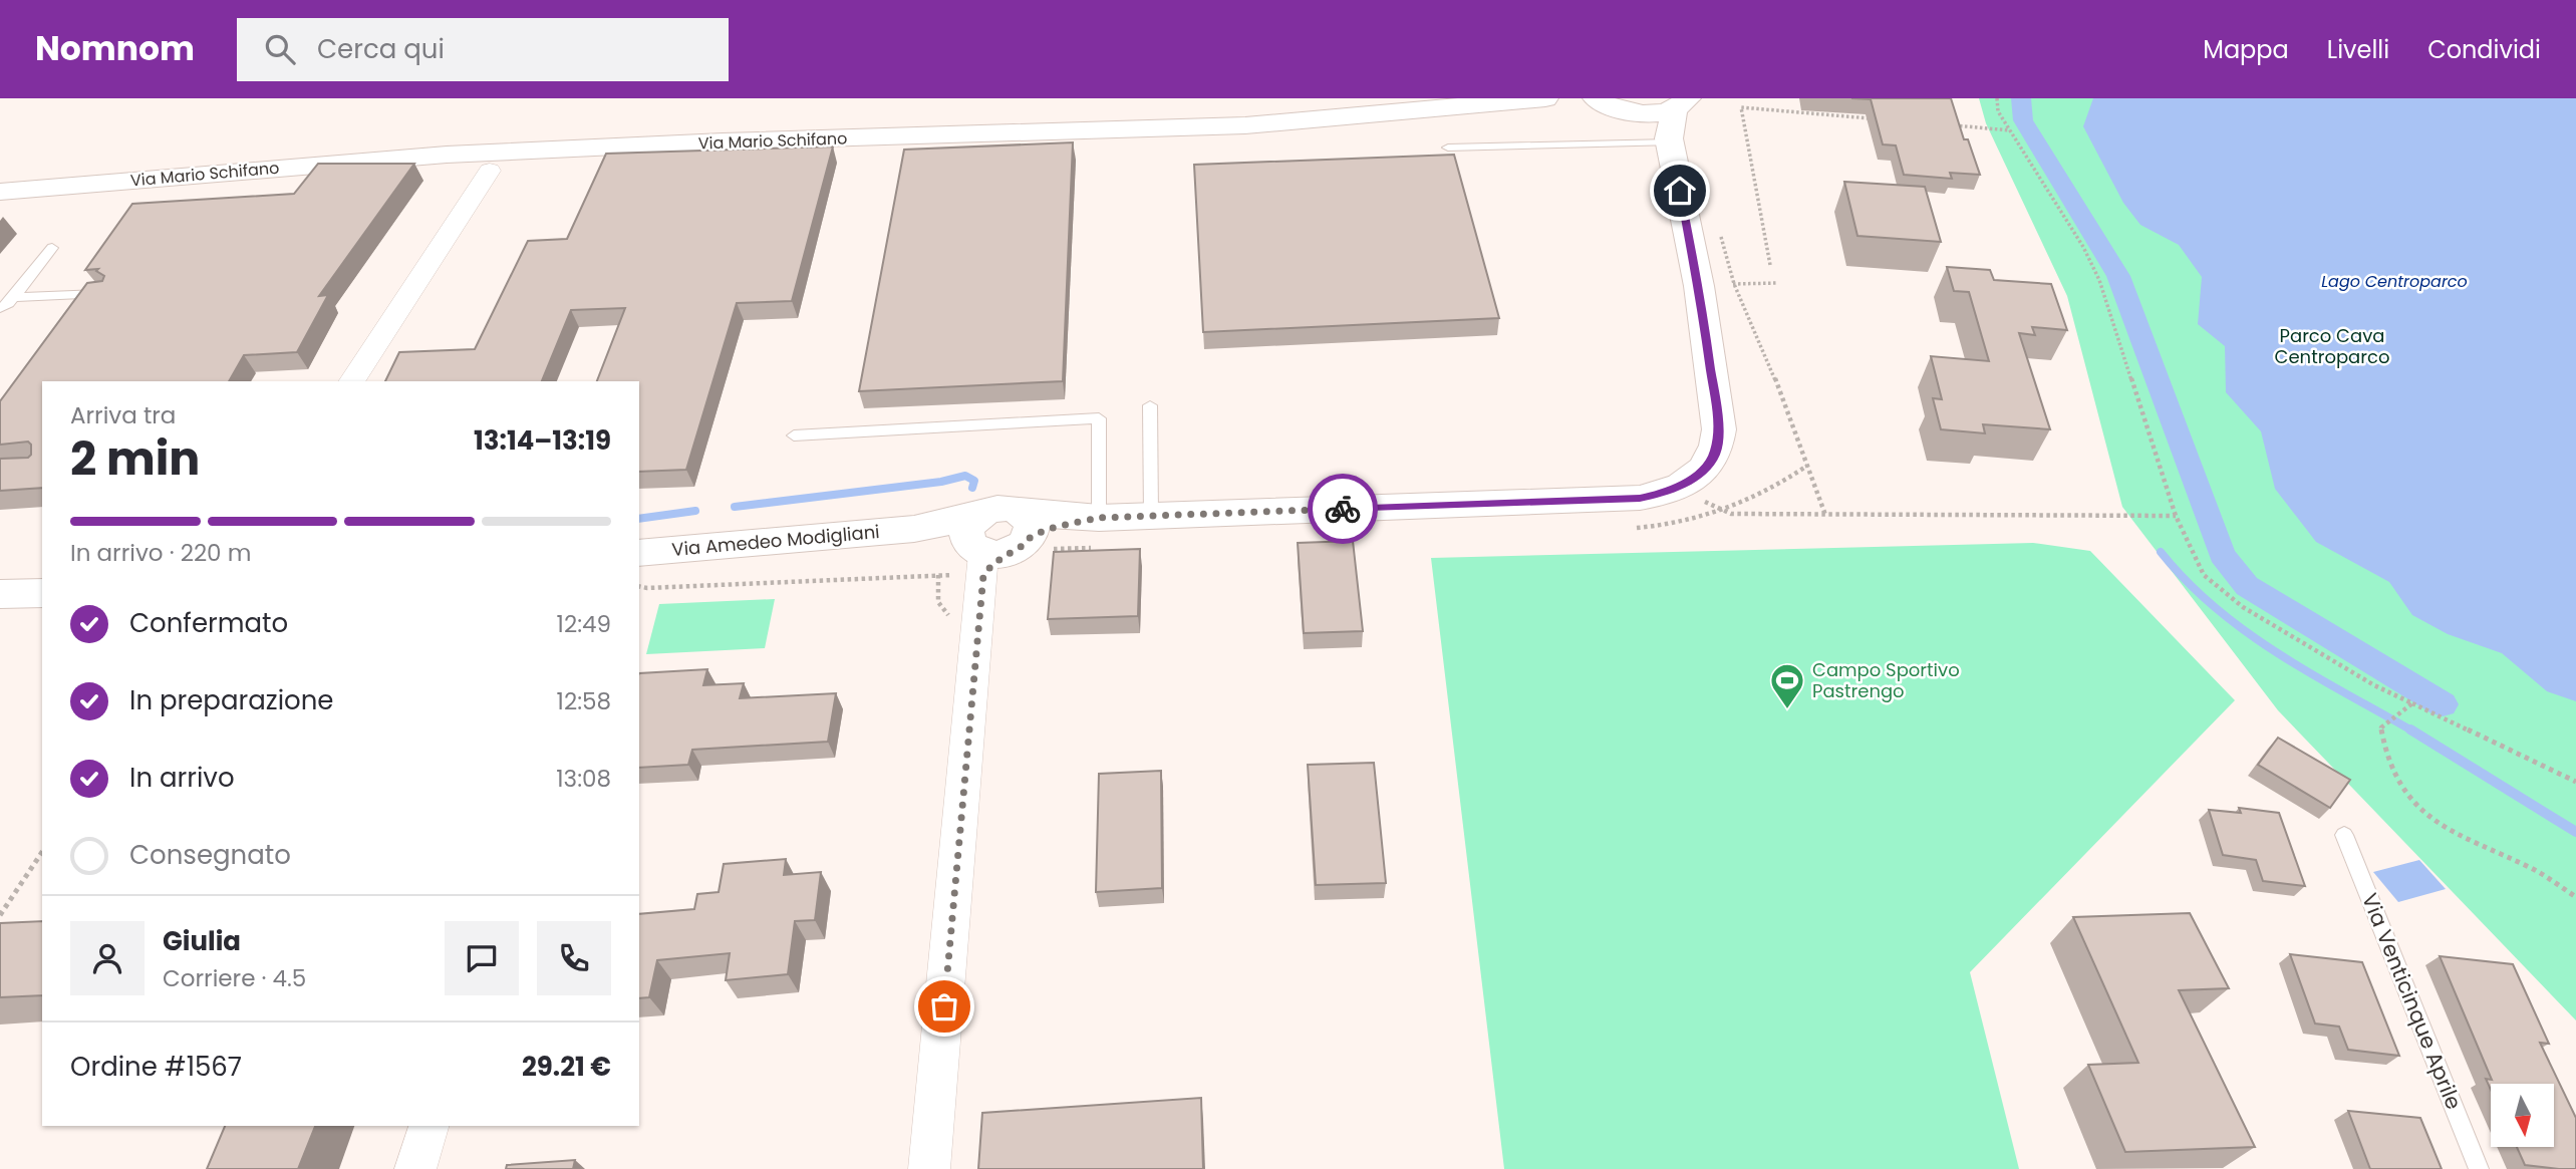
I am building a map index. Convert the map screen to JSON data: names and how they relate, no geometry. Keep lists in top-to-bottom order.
{
  "streets": {
    "street": ["Via Mario Schifano", "Via Amedeo Modigliani"],
    "lane": ["Via Venticinque Aprile"]
  },
  "water": ["Lago Centroparco"],
  "parks": ["Parco Cava Centroparco"],
  "places": {
    "sports": ["Campo Sportivo Pastrengo"]
  },
  "north": "bottom",
  "page": {
    "header": "Nomnom",
    "search": "Cerca qui",
    "nav": ["Mappa", "Livelli", "Condividi"],
    "heading": ["2 min", "Arriva tra", "13:14–13:19"],
    "panel": [
      "Giulia",
      "Corriere · 4.5",
      "Ordine #1567",
      "29.21 €"
    ],
    "bar": "In arrivo · 220 m",
    "list": [
      ["Confermato", "12:49"],
      ["In preparazione", "12:58"],
      ["In arrivo", "13:08"],
      "Consegnato"
    ]
  }
}
